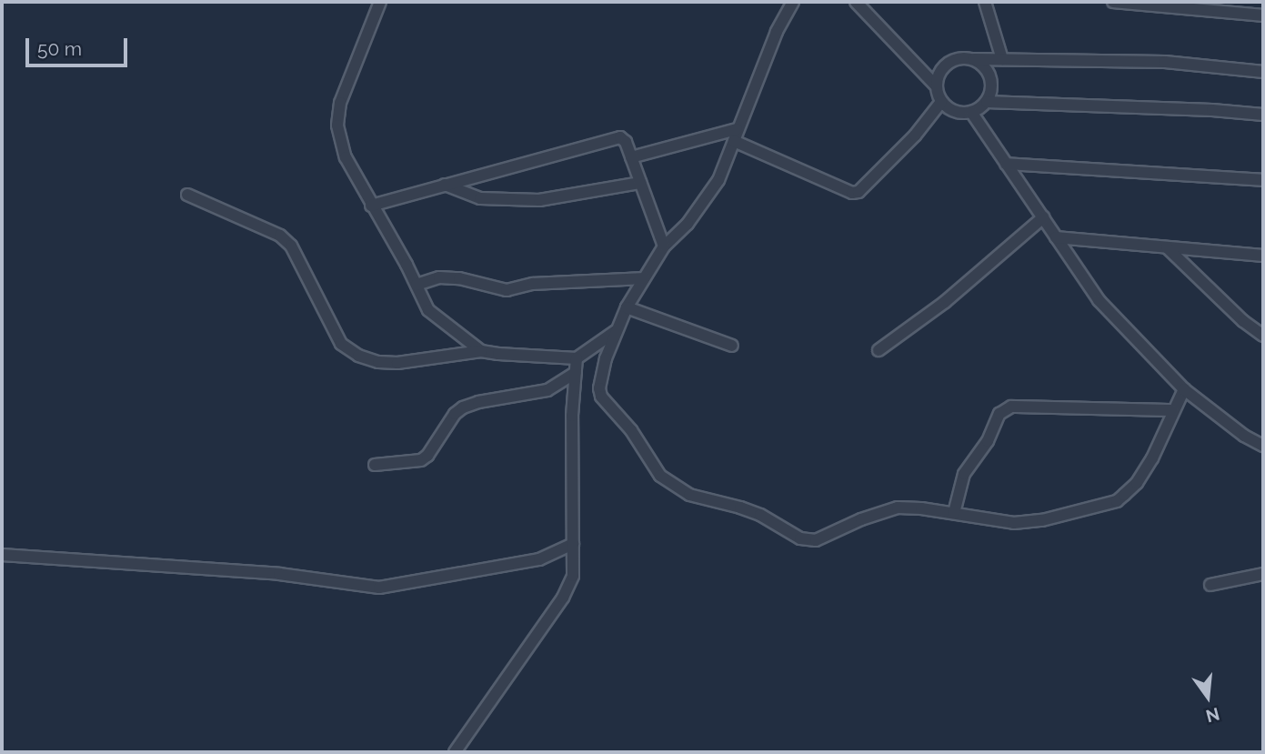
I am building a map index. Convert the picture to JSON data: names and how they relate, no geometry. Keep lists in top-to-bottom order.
{
  "scale_bar": "50 m",
  "north": "bottom"
}
